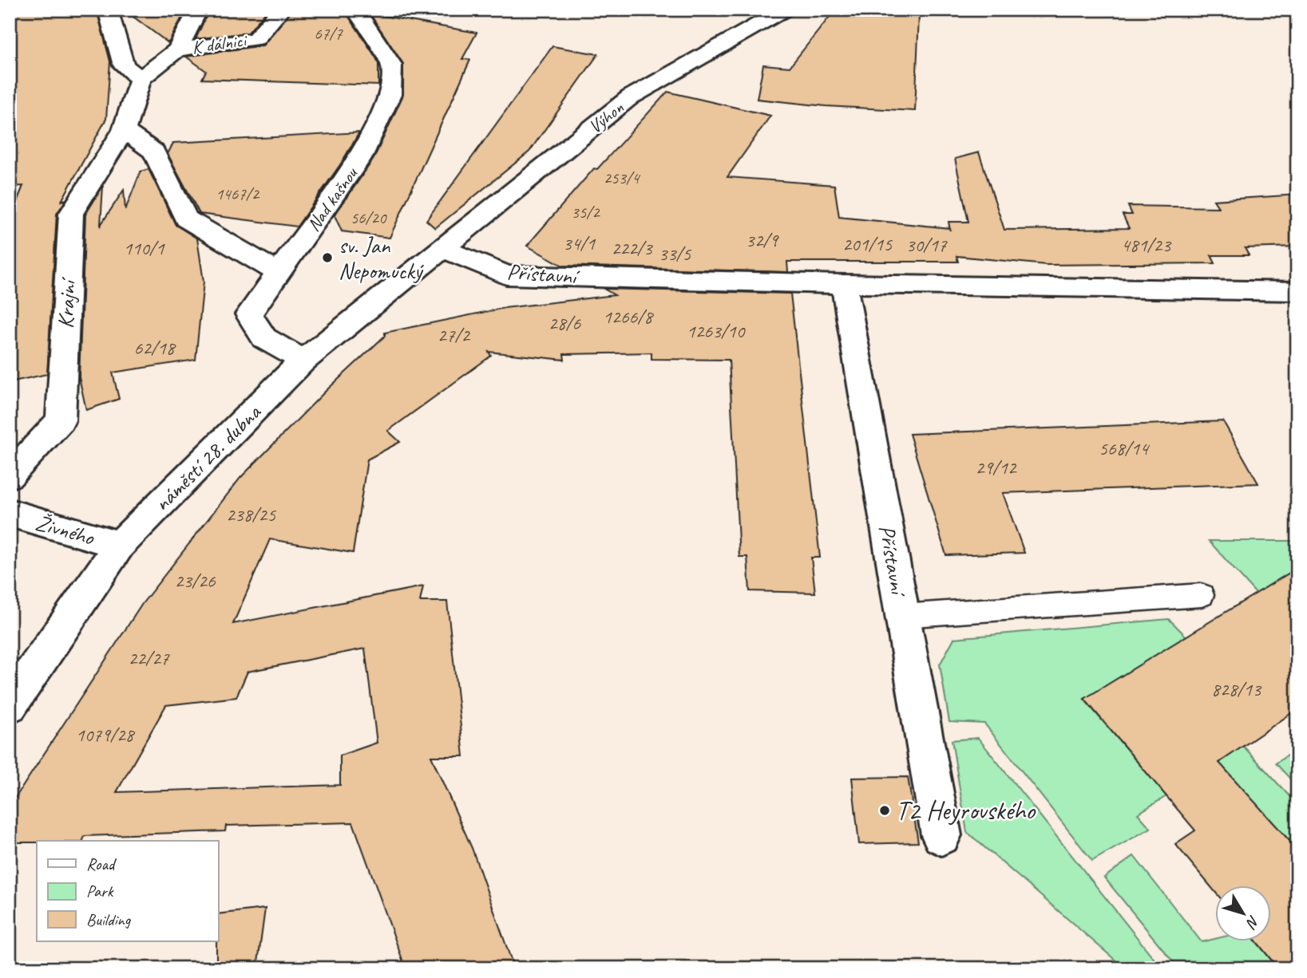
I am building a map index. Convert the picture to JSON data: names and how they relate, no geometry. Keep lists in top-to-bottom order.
{
  "streets": {
    "street": [
      "K dálnici",
      "Výhon",
      "Nad kašnou",
      "Přístavní",
      "Krajní",
      "náměstí 28. dubna",
      "Živného"
    ]
  },
  "crossings": [
    ["K dálnici", "Krajní"],
    ["Výhon", "Přístavní"],
    ["Výhon", "náměstí 28. dubna"],
    ["Nad kašnou", "náměstí 28. dubna"],
    ["Přístavní", "náměstí 28. dubna"],
    ["náměstí 28. dubna", "Živného"]
  ],
  "places": ["sv. Jan Nepomucký", "T2 Heyrovského"],
  "house_numbers": [
    "67/7",
    "253/4",
    "1467/2",
    "35/2",
    "56/20",
    "32/9",
    "34/1",
    "201/15",
    "30/17",
    "481/23",
    "110/1",
    "222/3",
    "33/5",
    "1266/8",
    "28/6",
    "1263/10",
    "27/2",
    "62/18",
    "568/14",
    "29/12",
    "238/25",
    "23/26",
    "22/27",
    "828/13",
    "1079/28"
  ],
  "legend": ["Road", "Park", "Building"],
  "north": "bottom right"
}
